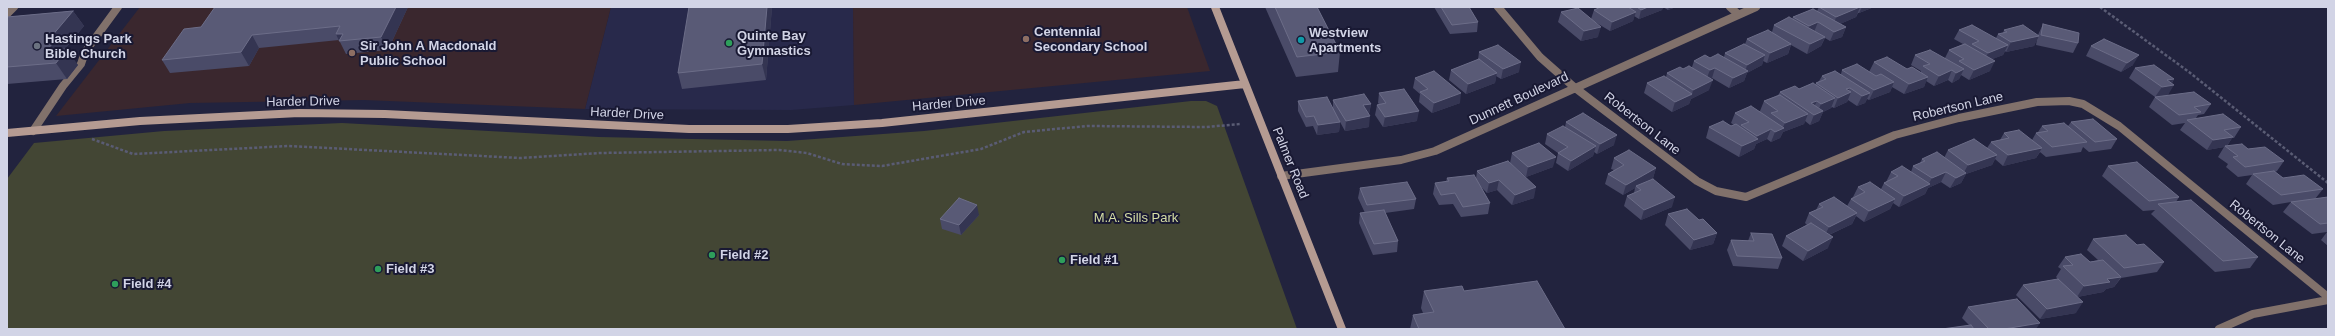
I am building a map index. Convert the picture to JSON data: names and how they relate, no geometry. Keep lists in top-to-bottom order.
{
  "streets": {
    "street": [
      "Dunnett Boulevard",
      "Harder Drive",
      "Robertson Lane",
      "Palmer Road"
    ]
  },
  "crossings": [
    ["Dunnett Boulevard", "Robertson Lane"],
    ["Dunnett Boulevard", "Palmer Road"],
    ["Harder Drive", "Palmer Road"]
  ],
  "parks": ["M.A. Sills Park"],
  "places": [
    "Centennial Secondary School",
    "Westview Apartments",
    "Quinte Bay Gymnastics",
    "Hastings Park Bible Church",
    "Sir John A Macdonald Public School",
    "Field #2",
    "Field #1",
    "Field #3",
    "Field #4"
  ]
}
